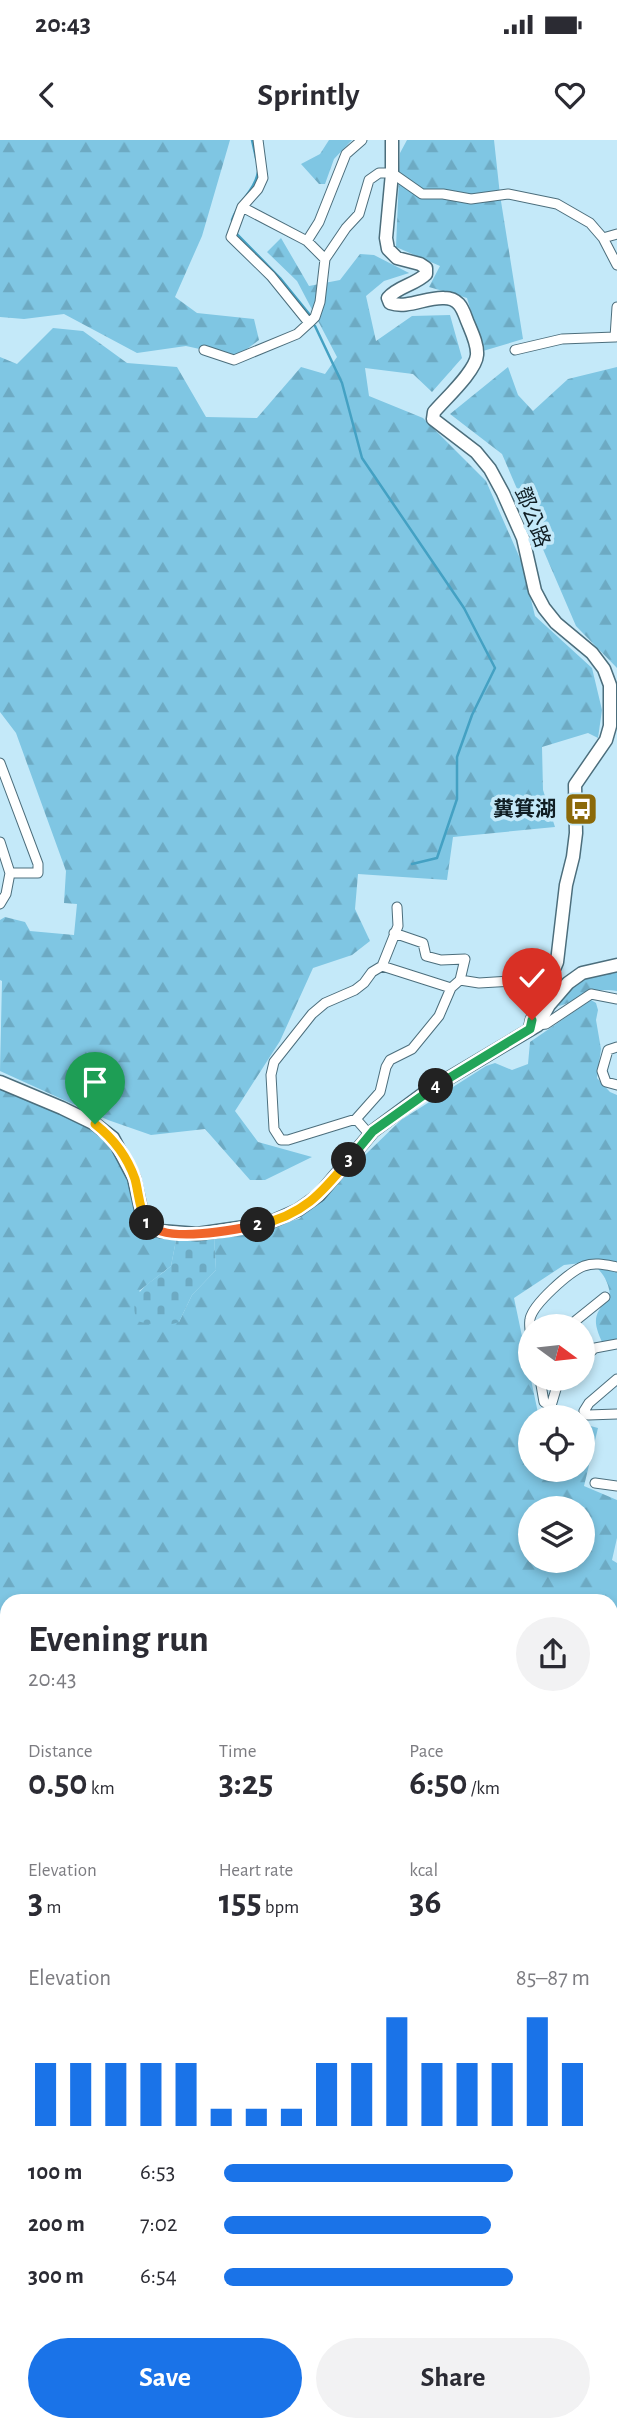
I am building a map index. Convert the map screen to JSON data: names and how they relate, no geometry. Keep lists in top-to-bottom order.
{
  "streets": {
    "street": ["鄧公路"]
  },
  "places": {
    "bus stop": ["糞箕湖"]
  },
  "north": "right",
  "page": {
    "status": "20:43",
    "header": "Sprintly",
    "pins": [
      "4",
      "3",
      "1",
      "2"
    ],
    "heading": ["Evening run", "20:43"],
    "stats": [
      ["Distance", "0.50 km"],
      ["Time", "3:25"],
      ["Pace", "6:50 /km"],
      ["Elevation", "3 m"],
      ["Heart rate", "155 bpm"],
      ["kcal", "36"]
    ],
    "chart": ["Elevation", "85–87 m"],
    "list": [
      {
        "name": "100 m",
        "note": "6:53"
      },
      {
        "name": "200 m",
        "note": "7:02"
      },
      {
        "name": "300 m",
        "note": "6:54"
      }
    ],
    "buttons": ["Save", "Share"]
  }
}
